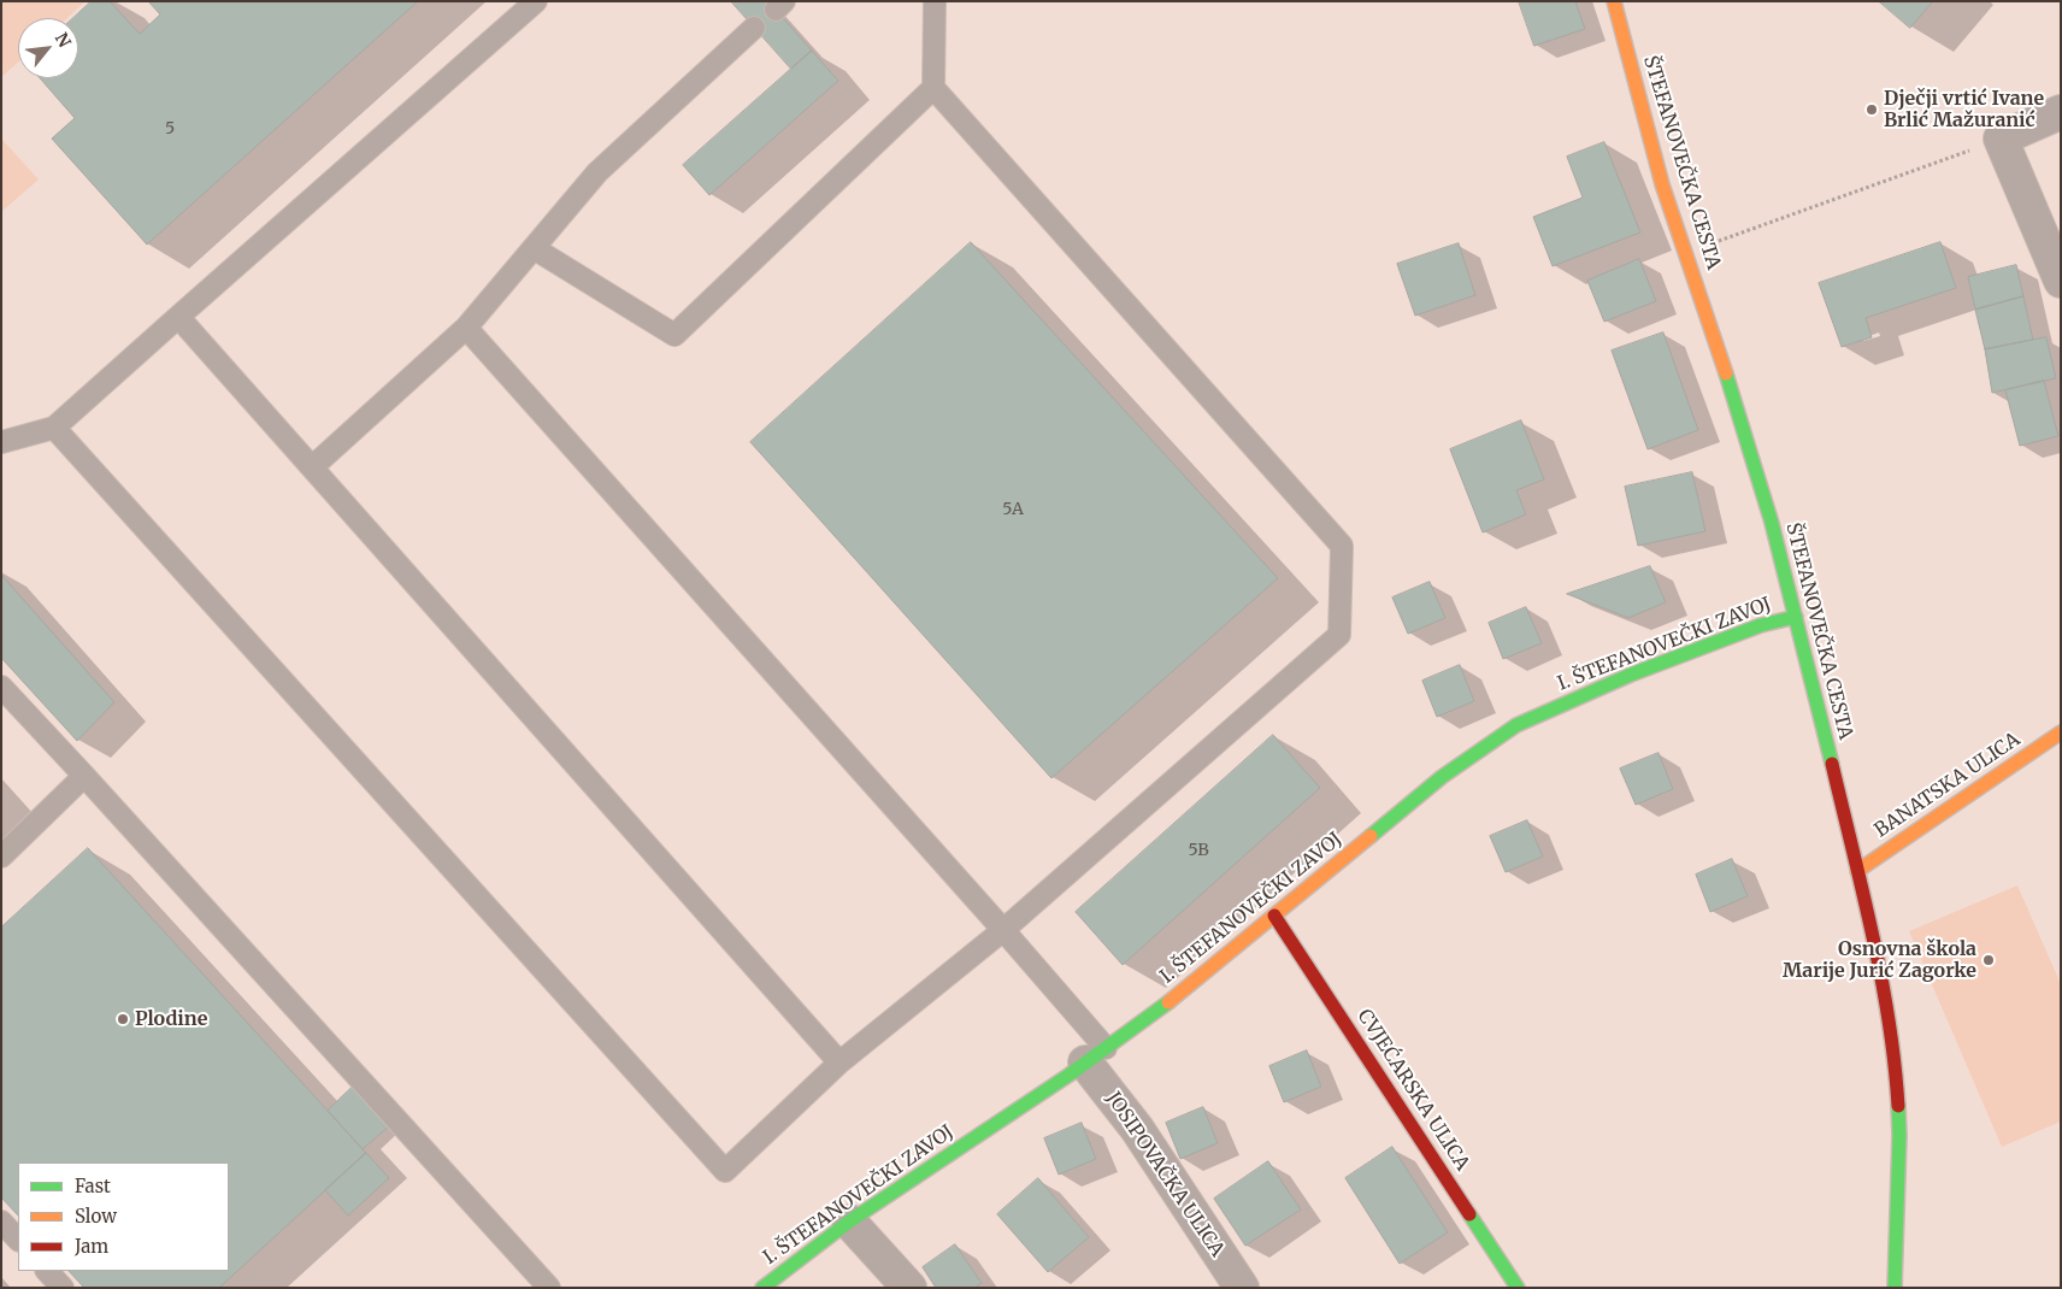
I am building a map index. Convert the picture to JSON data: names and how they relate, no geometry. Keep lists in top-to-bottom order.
{
  "streets": {
    "street": [
      "ŠTEFANOVEČKA CESTA",
      "I. ŠTEFANOVEČKI ZAVOJ",
      "BANATSKA ULICA",
      "CVJEĆARSKA ULICA",
      "JOSIPOVAČKA ULICA"
    ]
  },
  "crossings": [
    ["ŠTEFANOVEČKA CESTA", "I. ŠTEFANOVEČKI ZAVOJ"],
    ["ŠTEFANOVEČKA CESTA", "BANATSKA ULICA"],
    ["I. ŠTEFANOVEČKI ZAVOJ", "CVJEĆARSKA ULICA"],
    ["I. ŠTEFANOVEČKI ZAVOJ", "JOSIPOVAČKA ULICA"]
  ],
  "places": ["Dječji vrtić Ivane Brlić Mažuranić", "Osnovna škola Marije Jurić Zagorke", "Plodine"],
  "house_numbers": ["5", "5A", "5B"],
  "legend": ["Fast", "Slow", "Jam"],
  "north": "top right"
}
